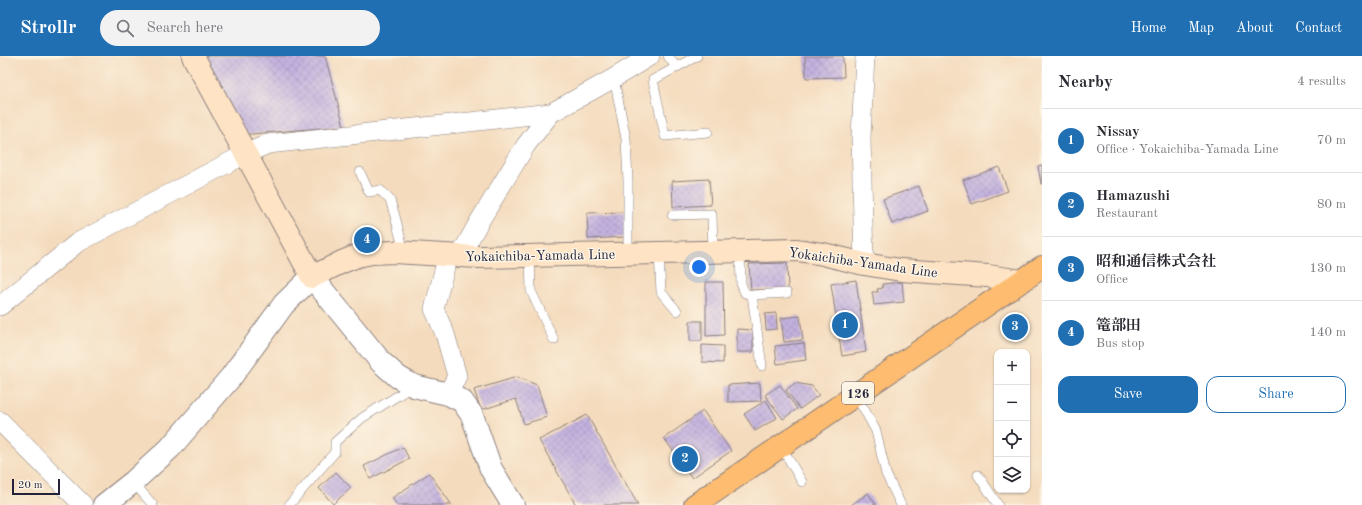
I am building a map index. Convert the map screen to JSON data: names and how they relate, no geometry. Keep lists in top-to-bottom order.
{
  "streets": {
    "highway": ["126"],
    "main road": ["Yokaichiba-Yamada Line"]
  },
  "crossings": [
    ["Yokaichiba-Yamada Line", "126"]
  ],
  "scale_bar": "20 m",
  "page": {
    "header": "Strollr",
    "search": "Search here",
    "nav": [
      "Home",
      "Map",
      "About",
      "Contact"
    ],
    "heading": ["Nearby", "4 results"],
    "list": [
      {
        "mark": "1",
        "name": "Nissay",
        "note": "Office · Yokaichiba-Yamada Line",
        "value": "70 m"
      },
      {
        "mark": "2",
        "name": "Hamazushi",
        "note": "Restaurant",
        "value": "80 m"
      },
      {
        "mark": "3",
        "name": "昭和通信株式会社",
        "note": "Office",
        "value": "130 m"
      },
      {
        "mark": "4",
        "name": "篭部田",
        "note": "Bus stop",
        "value": "140 m"
      }
    ],
    "pins": [
      "4",
      "1",
      "3",
      "2"
    ],
    "map_buttons": ["+", "−"],
    "buttons": ["Save", "Share"],
    "scale": "20 m"
  }
}
